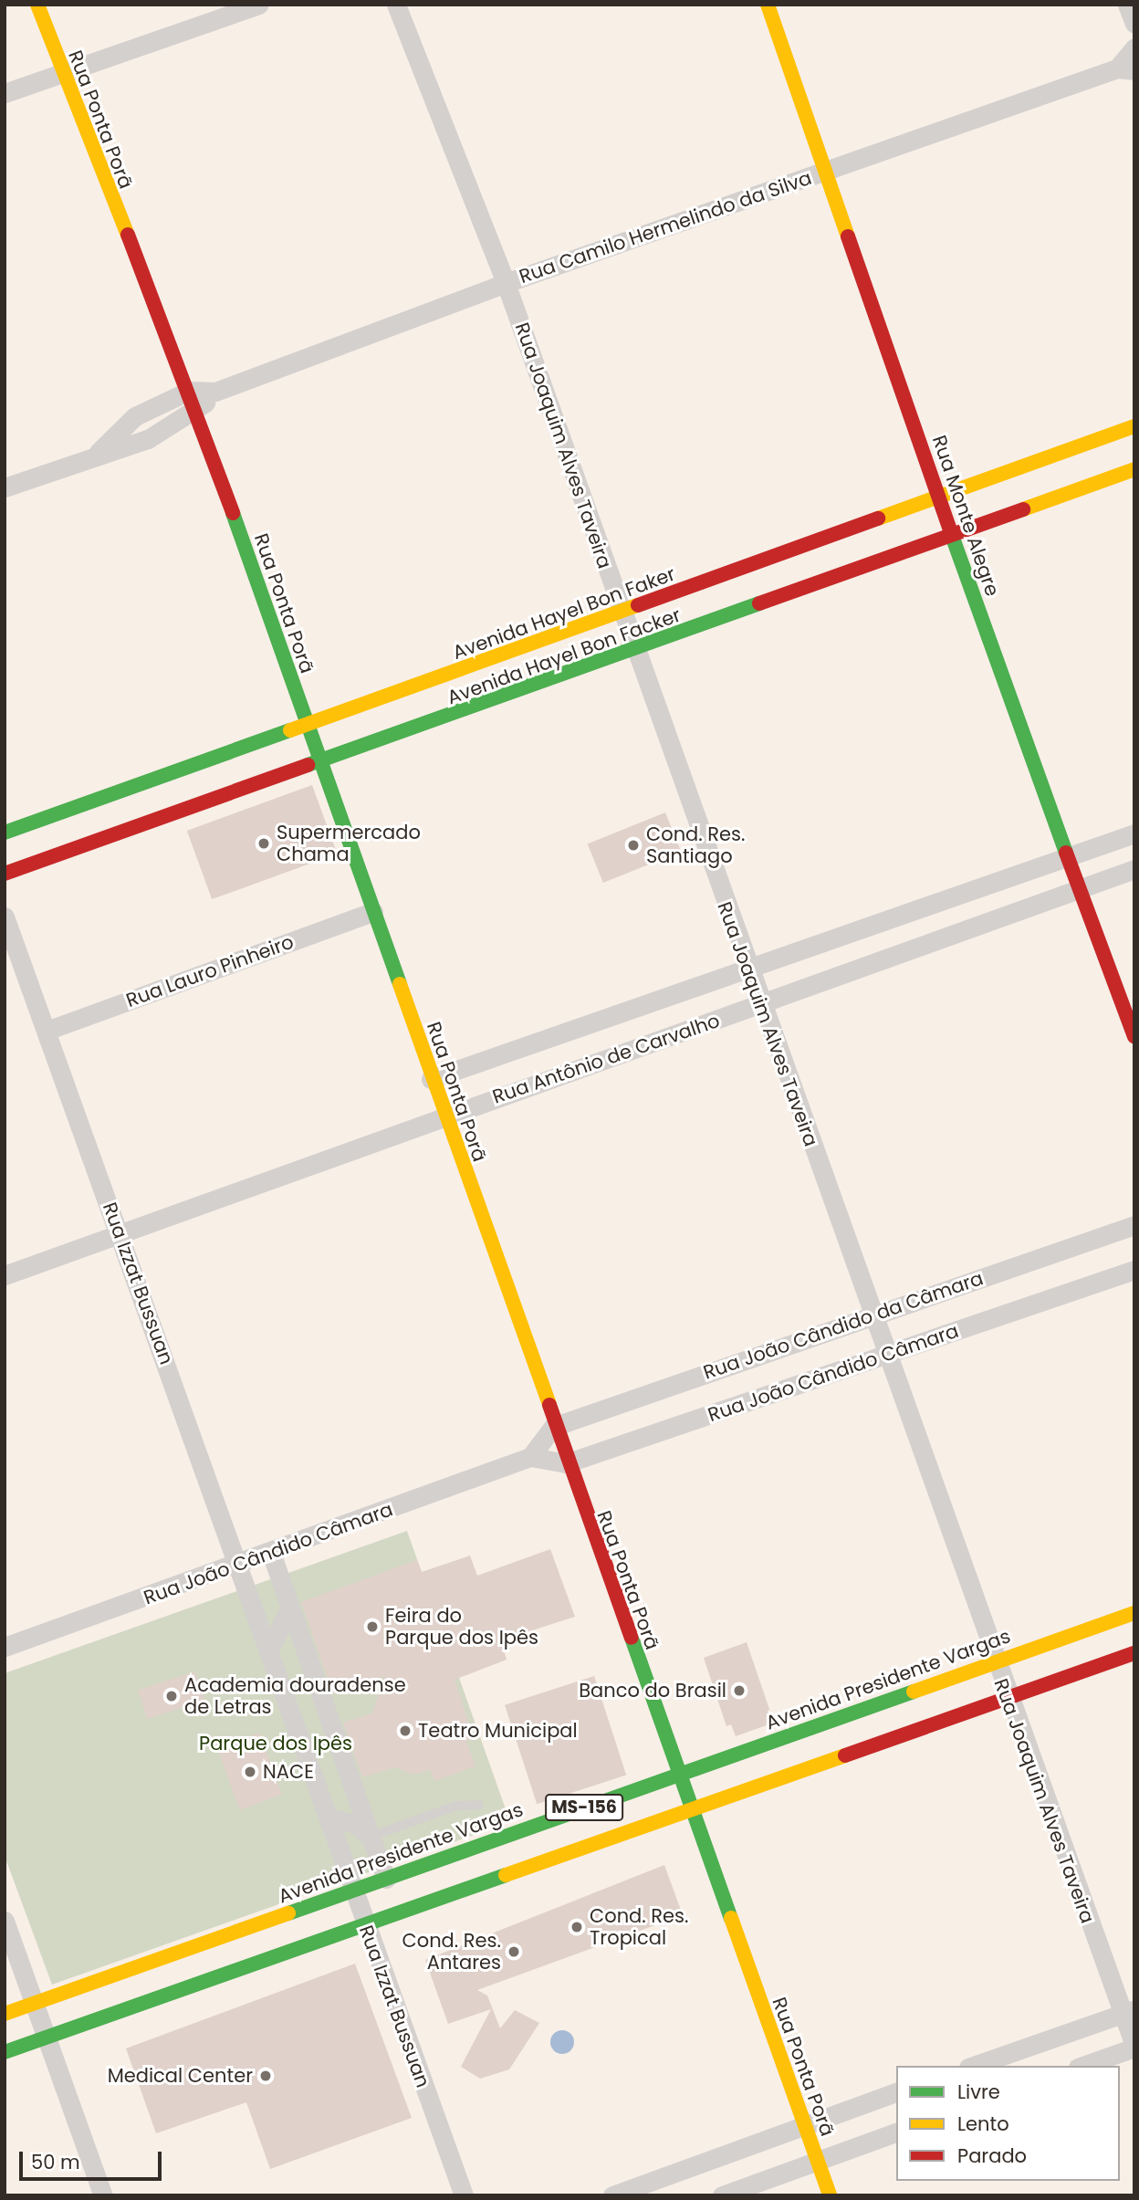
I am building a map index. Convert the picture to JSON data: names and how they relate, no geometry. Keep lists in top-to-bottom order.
{
  "streets": {
    "street": [
      "Rua Ponta Porã",
      "Rua Camilo Hermelindo da Silva",
      "Rua Joaquim Alves Taveira",
      "Rua Monte Alegre",
      "Avenida Hayel Bon Faker",
      "Avenida Hayel Bon Facker",
      "Rua Lauro Pinheiro",
      "Rua Antônio de Carvalho",
      "Rua Izzat Bussuan",
      "Rua João Cândido da Câmara",
      "Rua João Cândido Câmara",
      "Avenida Presidente Vargas",
      "MS-156"
    ]
  },
  "crossings": [
    ["Rua Ponta Porã", "Rua Camilo Hermelindo da Silva"],
    ["Rua Ponta Porã", "Avenida Hayel Bon Faker"],
    ["Rua Ponta Porã", "Avenida Hayel Bon Facker"],
    ["Rua Ponta Porã", "Rua Lauro Pinheiro"],
    ["Rua Ponta Porã", "Rua Antônio de Carvalho"],
    ["Rua Ponta Porã", "Rua João Cândido da Câmara"],
    ["Rua Ponta Porã", "Rua João Cândido Câmara"],
    ["Rua Ponta Porã", "Avenida Presidente Vargas"],
    ["Rua Camilo Hermelindo da Silva", "Rua Joaquim Alves Taveira"],
    ["Rua Camilo Hermelindo da Silva", "Rua Monte Alegre"],
    ["Rua Joaquim Alves Taveira", "Avenida Hayel Bon Faker"],
    ["Rua Joaquim Alves Taveira", "Avenida Hayel Bon Facker"],
    ["Rua Joaquim Alves Taveira", "Rua Antônio de Carvalho"],
    ["Rua Joaquim Alves Taveira", "Rua João Cândido da Câmara"],
    ["Rua Joaquim Alves Taveira", "Rua João Cândido Câmara"],
    ["Rua Joaquim Alves Taveira", "Avenida Presidente Vargas"],
    ["Rua Monte Alegre", "Avenida Hayel Bon Faker"],
    ["Rua Monte Alegre", "Avenida Hayel Bon Facker"],
    ["Rua Monte Alegre", "Rua Antônio de Carvalho"],
    ["Rua Lauro Pinheiro", "Rua Izzat Bussuan"],
    ["Rua Antônio de Carvalho", "Rua Izzat Bussuan"],
    ["Rua Izzat Bussuan", "Rua João Cândido Câmara"],
    ["Rua Izzat Bussuan", "Avenida Presidente Vargas"]
  ],
  "parks": ["Parque dos Ipês"],
  "places": [
    "Supermercado Chama",
    "Cond. Res. Santiago",
    "Feira do Parque dos Ipês",
    "Banco do Brasil",
    "Academia douradense de Letras",
    "Teatro Municipal",
    "NACE",
    "Cond. Res. Tropical",
    "Cond. Res. Antares",
    "Medical Center"
  ],
  "legend": ["Livre", "Lento", "Parado"],
  "scale_bar": "50 m"
}
